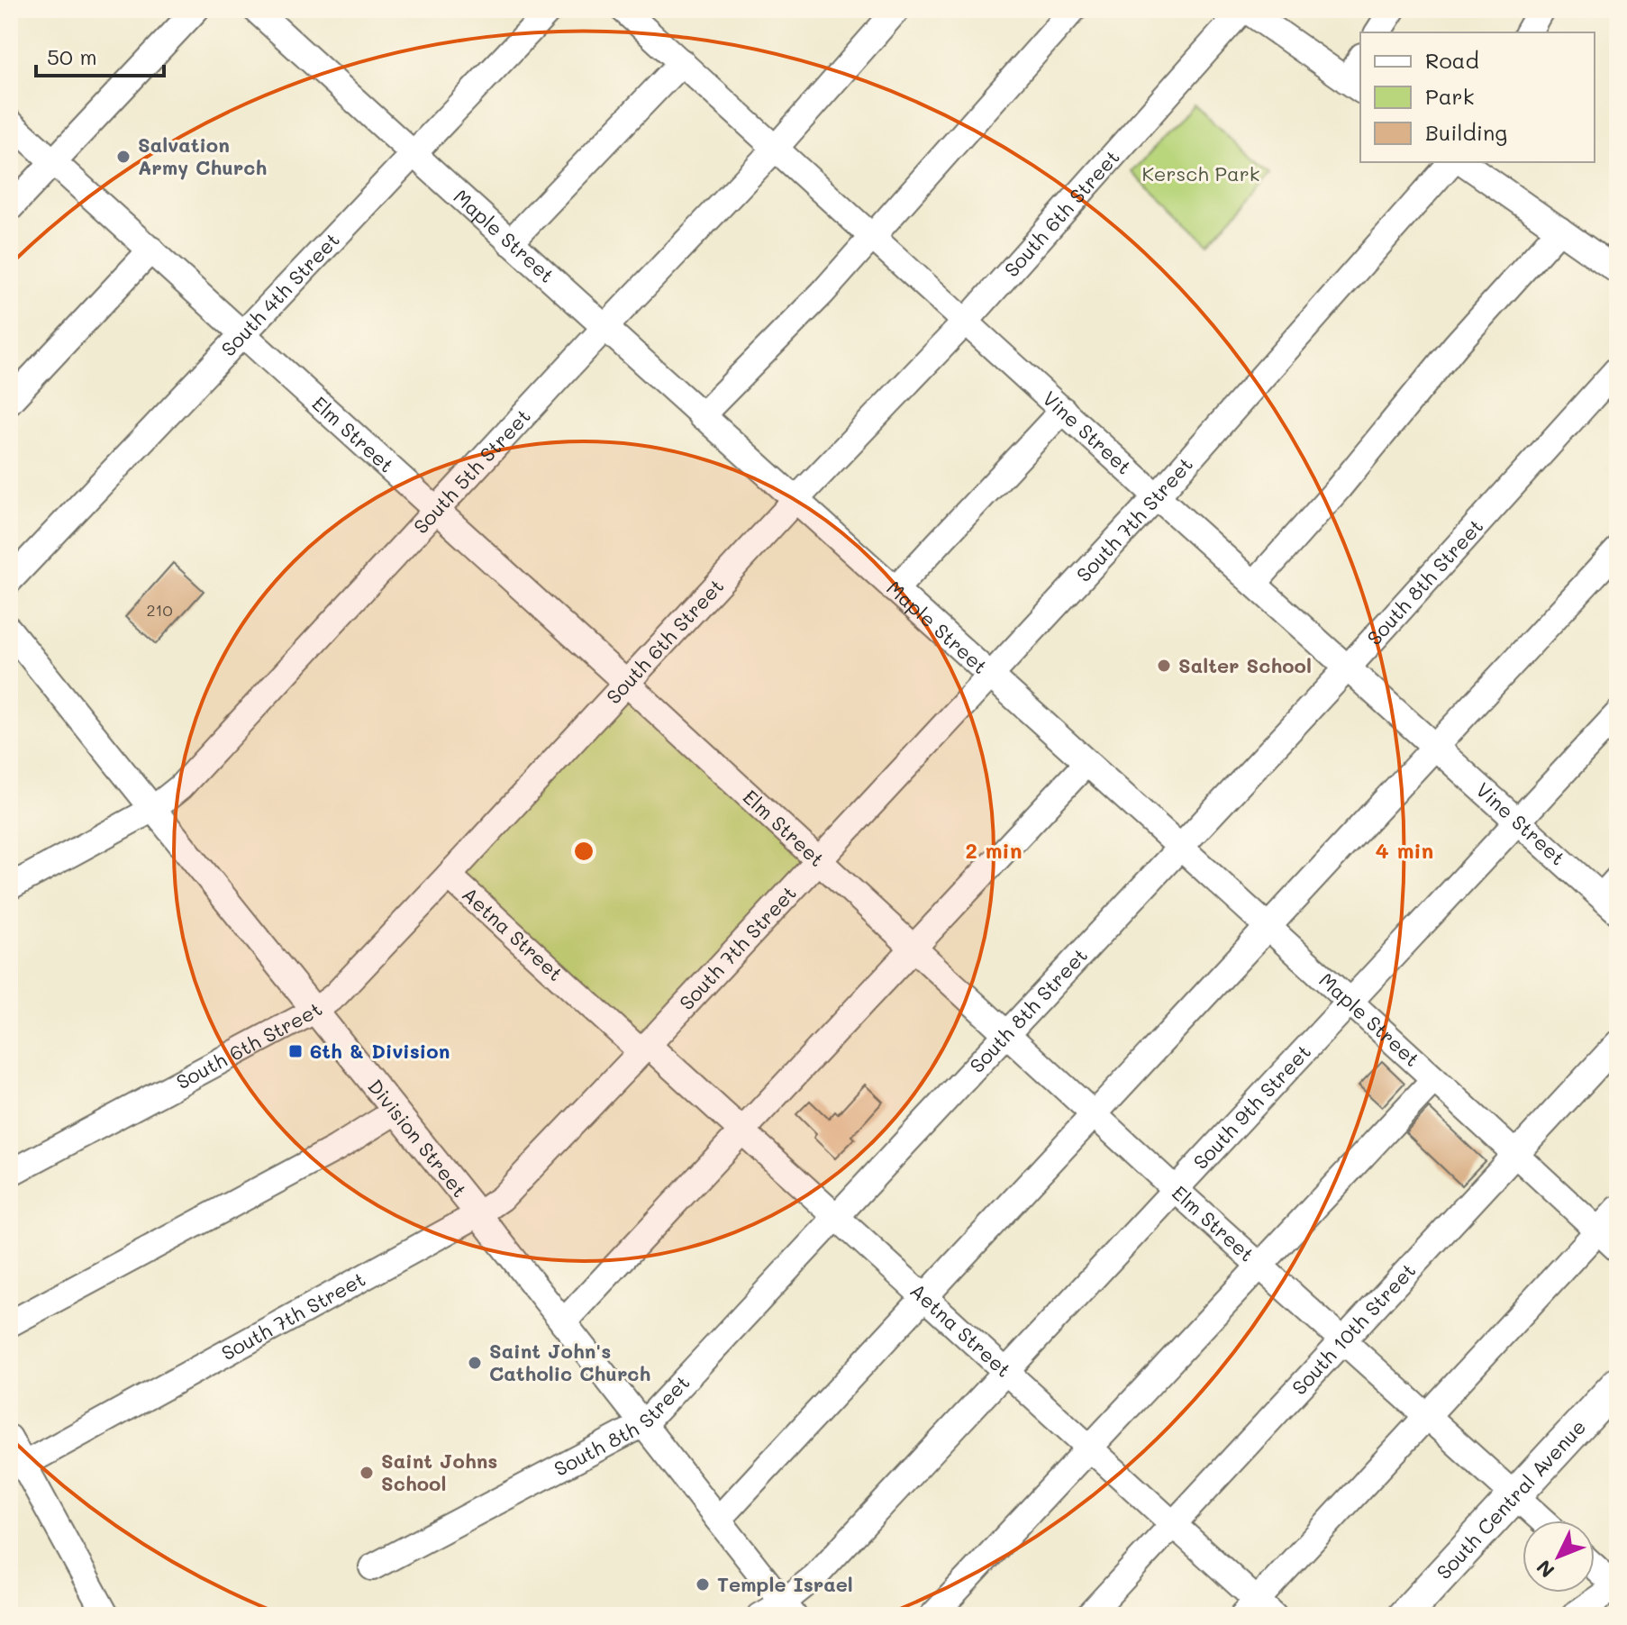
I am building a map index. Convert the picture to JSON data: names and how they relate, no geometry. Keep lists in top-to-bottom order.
{
  "streets": {
    "main road": ["South Central Avenue"],
    "street": [
      "South 6th Street",
      "Maple Street",
      "South 4th Street",
      "Vine Street",
      "Elm Street",
      "South 5th Street",
      "South 7th Street",
      "South 8th Street",
      "Aetna Street",
      "South 9th Street",
      "Division Street",
      "South 10th Street"
    ]
  },
  "crossings": [
    ["South 6th Street", "Maple Street"],
    ["South 6th Street", "Vine Street"],
    ["South 6th Street", "Elm Street"],
    ["South 6th Street", "Aetna Street"],
    ["South 6th Street", "Division Street"],
    ["Maple Street", "South 4th Street"],
    ["Maple Street", "South 5th Street"],
    ["Maple Street", "South 7th Street"],
    ["Maple Street", "South 8th Street"],
    ["Maple Street", "South 9th Street"],
    ["Maple Street", "South 10th Street"],
    ["South 4th Street", "Elm Street"],
    ["Vine Street", "South 5th Street"],
    ["Vine Street", "South 7th Street"],
    ["Vine Street", "South 8th Street"],
    ["Vine Street", "South 9th Street"],
    ["Elm Street", "South 5th Street"],
    ["Elm Street", "South 7th Street"],
    ["Elm Street", "South 8th Street"],
    ["Elm Street", "South 9th Street"],
    ["Elm Street", "South 10th Street"],
    ["Elm Street", "South Central Avenue"],
    ["South 5th Street", "Division Street"],
    ["South 7th Street", "Aetna Street"],
    ["South 7th Street", "Division Street"],
    ["South 8th Street", "Aetna Street"],
    ["South 8th Street", "Division Street"],
    ["Aetna Street", "South 9th Street"],
    ["Aetna Street", "South 10th Street"],
    ["South 9th Street", "Division Street"]
  ],
  "parks": ["Kersch Park"],
  "places": {
    "other": [
      "Salvation Army Church",
      "Salter School",
      "Saint John's Catholic Church",
      "Saint Johns School",
      "Temple Israel"
    ],
    "transit": ["6th & Division"]
  },
  "house_numbers": ["210"],
  "legend": ["Road", "Park", "Building"],
  "scale_bar": "50 m",
  "north": "bottom left",
  "rings": ["2 min", "4 min"]
}
